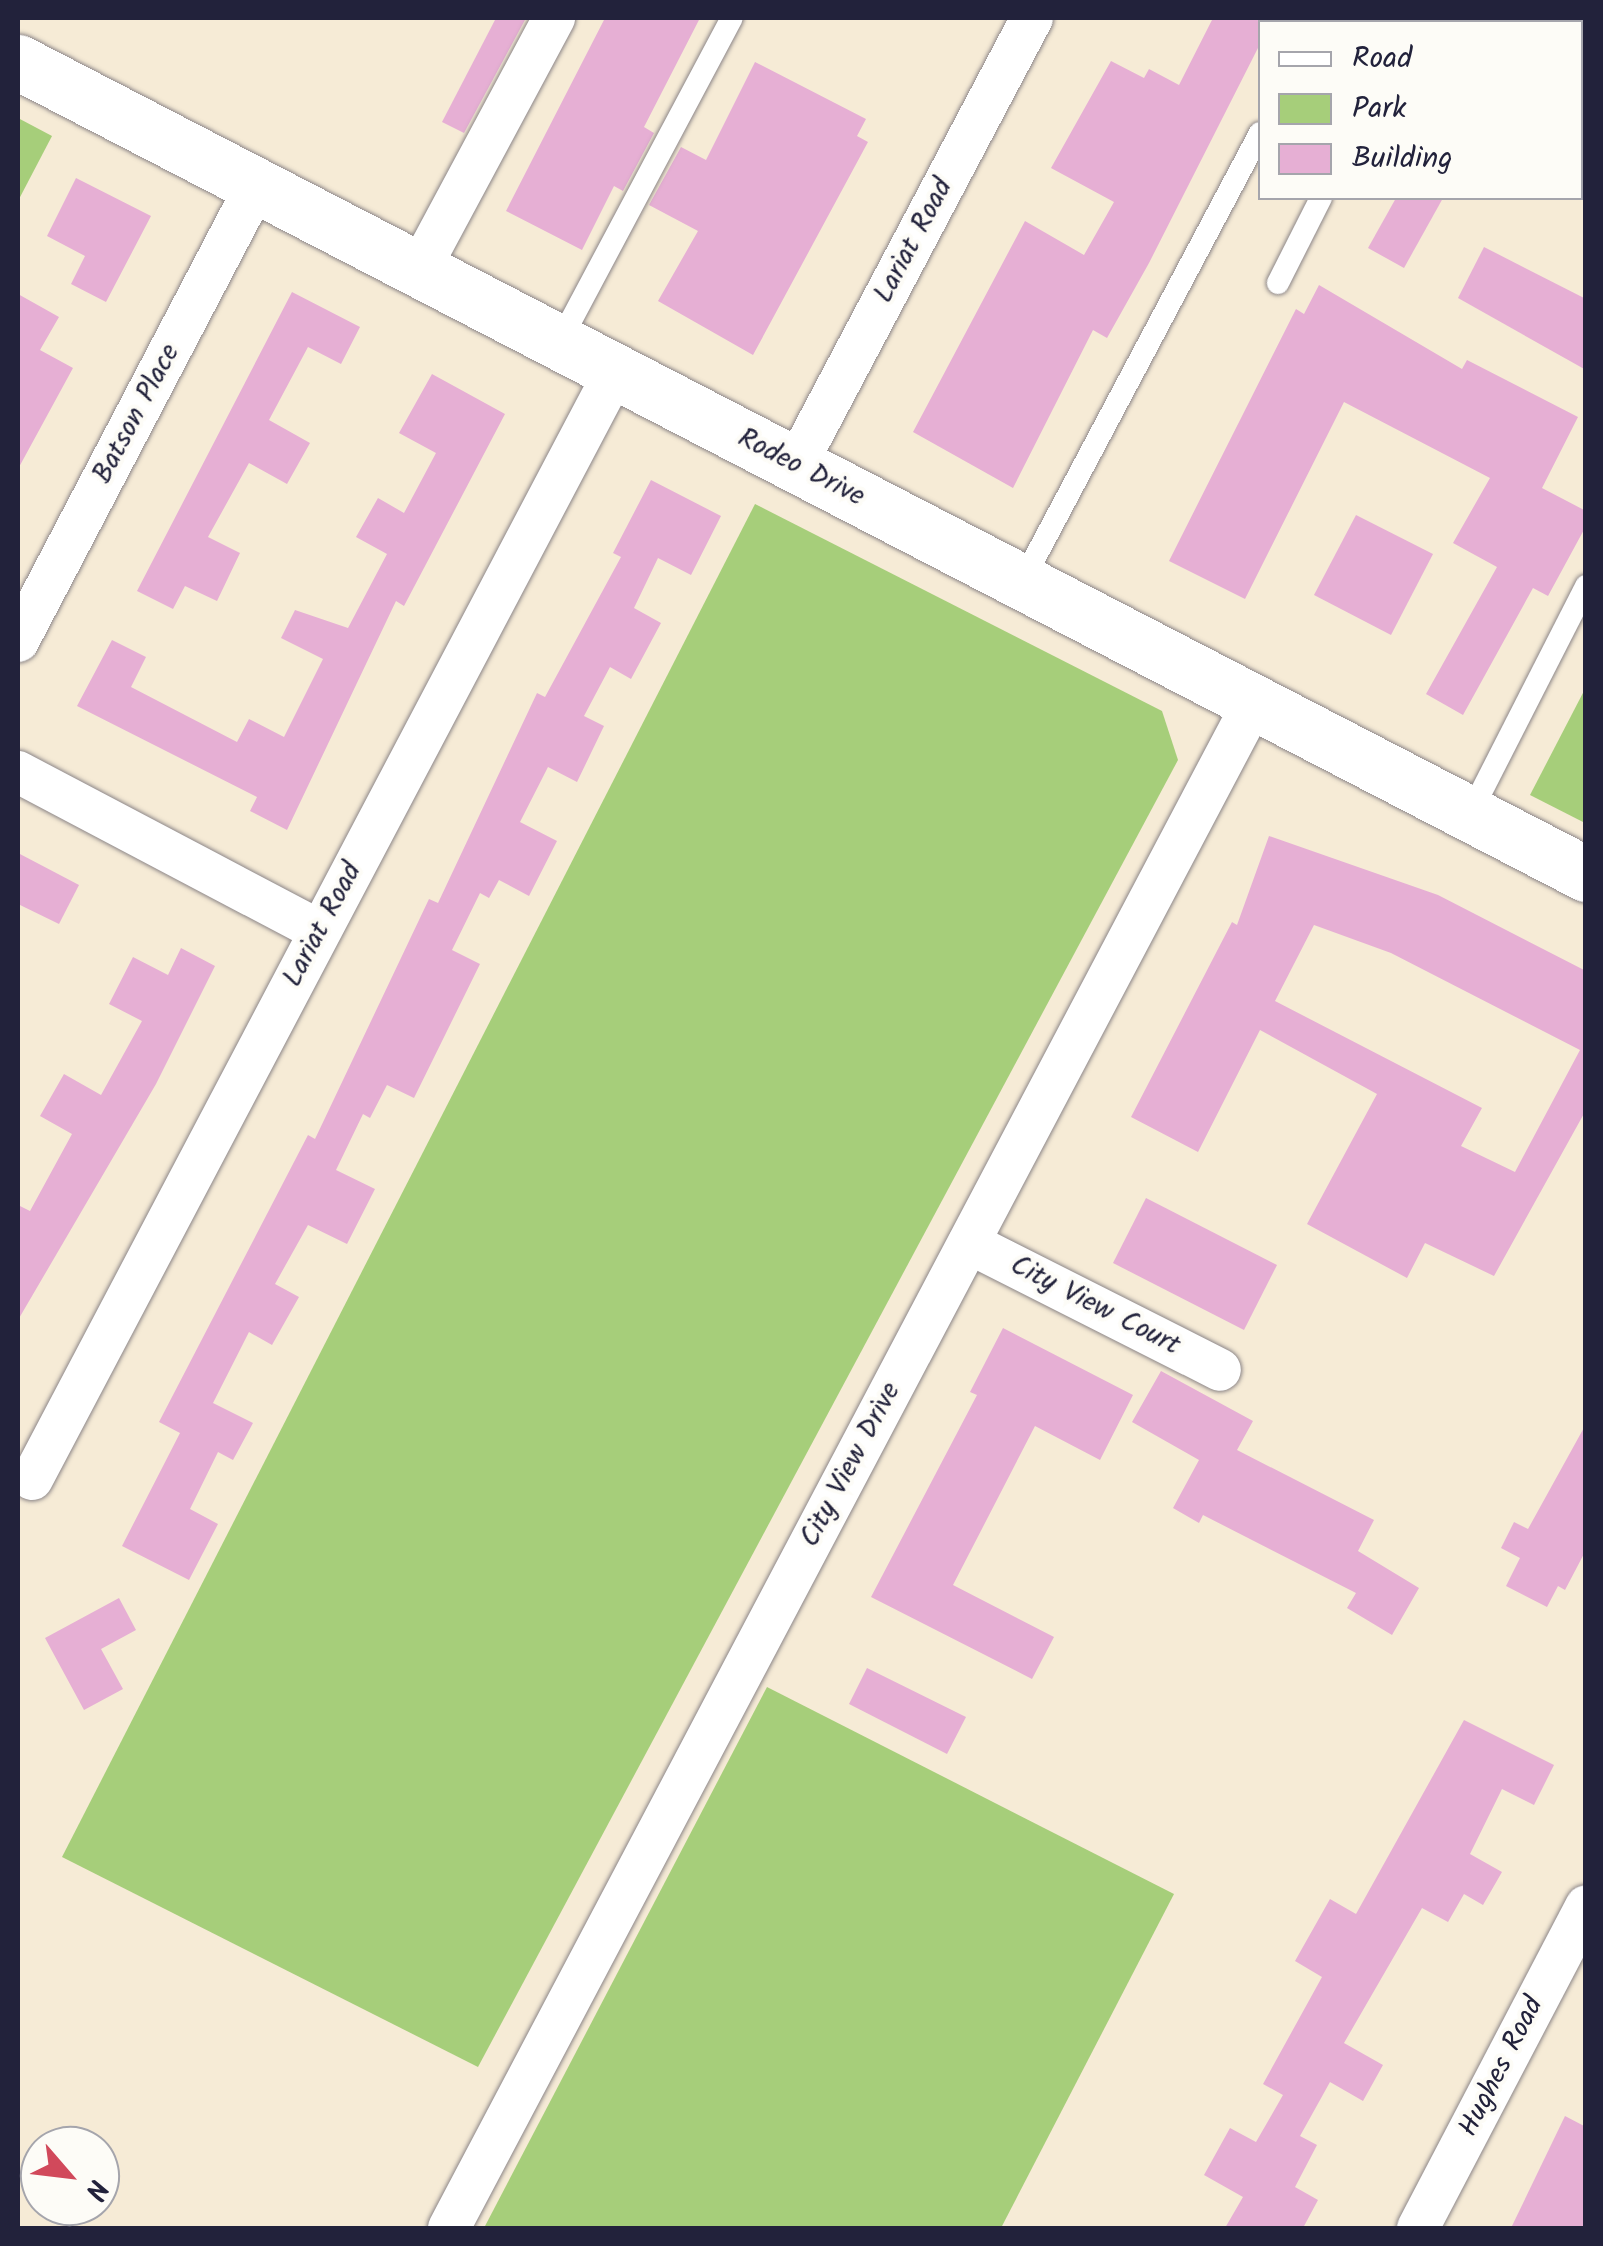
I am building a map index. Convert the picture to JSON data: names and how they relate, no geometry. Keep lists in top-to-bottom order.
{
  "streets": {
    "street": [
      "Lariat Road",
      "Batson Place",
      "Rodeo Drive",
      "City View Court",
      "City View Drive",
      "Hughes Road"
    ]
  },
  "crossings": [
    ["Lariat Road", "Rodeo Drive"],
    ["Batson Place", "Rodeo Drive"],
    ["Rodeo Drive", "City View Drive"],
    ["City View Court", "City View Drive"]
  ],
  "legend": ["Road", "Park", "Building"],
  "north": "bottom right"
}
